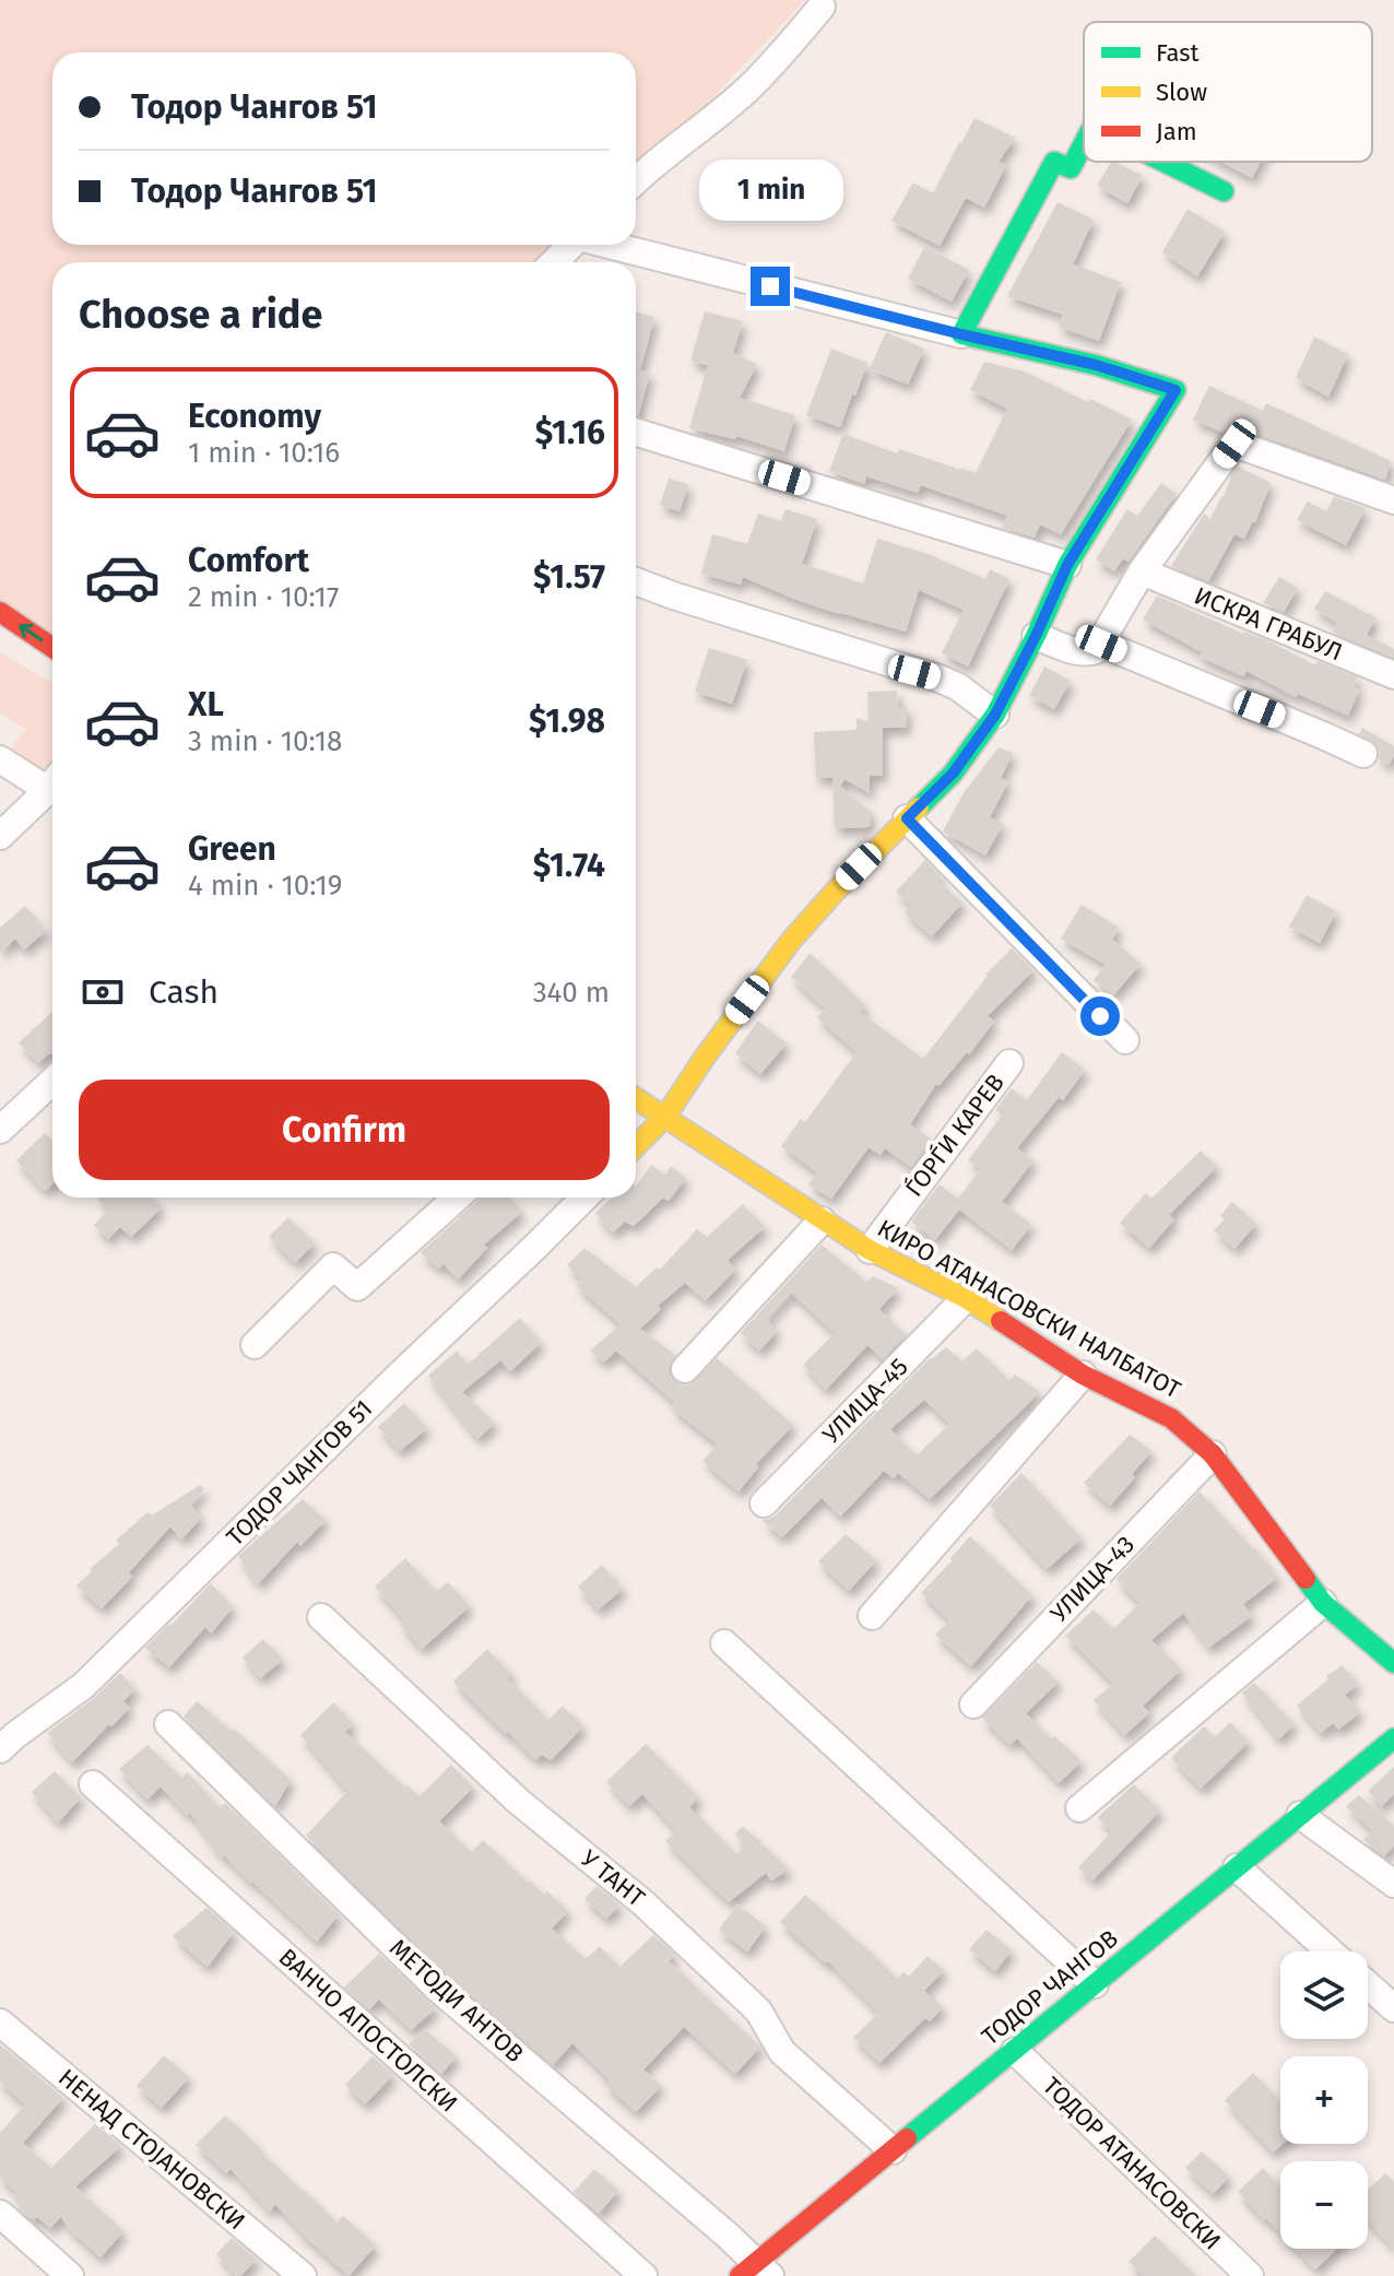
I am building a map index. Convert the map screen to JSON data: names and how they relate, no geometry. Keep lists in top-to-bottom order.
{
  "streets": {
    "street": [
      "ИСКРА ГРАБУЛ",
      "ЃОРЃИ КАРЕВ",
      "КИРО АТАНАСОВСКИ НАЛБАТОТ",
      "УЛИЦА-45",
      "ТОДОР ЧАНГОВ 51",
      "УЛИЦА-43",
      "У ТАНТ",
      "ТОДОР ЧАНГОВ",
      "МЕТОДИ АНТОВ",
      "ВАНЧО АПОСТОЛСКИ",
      "НЕНАД СТОЈАНОВСКИ",
      "ТОДОР АТАНАСОВСКИ"
    ]
  },
  "crossings": [
    ["ЃОРЃИ КАРЕВ", "КИРО АТАНАСОВСКИ НАЛБАТОТ"],
    ["КИРО АТАНАСОВСКИ НАЛБАТОТ", "УЛИЦА-45"],
    ["КИРО АТАНАСОВСКИ НАЛБАТОТ", "УЛИЦА-43"],
    ["У ТАНТ", "ТОДОР ЧАНГОВ"],
    ["ТОДОР ЧАНГОВ", "МЕТОДИ АНТОВ"],
    ["ТОДОР ЧАНГОВ", "ТОДОР АТАНАСОВСКИ"]
  ],
  "legend": ["Fast", "Slow", "Jam"],
  "page": {
    "banner": ["Тодор Чангов 51", "Тодор Чангов 51"],
    "bubble": "1 min",
    "heading": "Choose a ride",
    "list": [
      {
        "name": "Economy",
        "note": "1 min · 10:16",
        "value": "$1.16"
      },
      {
        "name": "Comfort",
        "note": "2 min · 10:17",
        "value": "$1.57"
      },
      {
        "name": "XL",
        "note": "3 min · 10:18",
        "value": "$1.98"
      },
      {
        "name": "Green",
        "note": "4 min · 10:19",
        "value": "$1.74"
      }
    ],
    "pay": ["Cash", "340 m"],
    "buttons": "Confirm",
    "map_buttons": ["+", "−"]
  }
}
